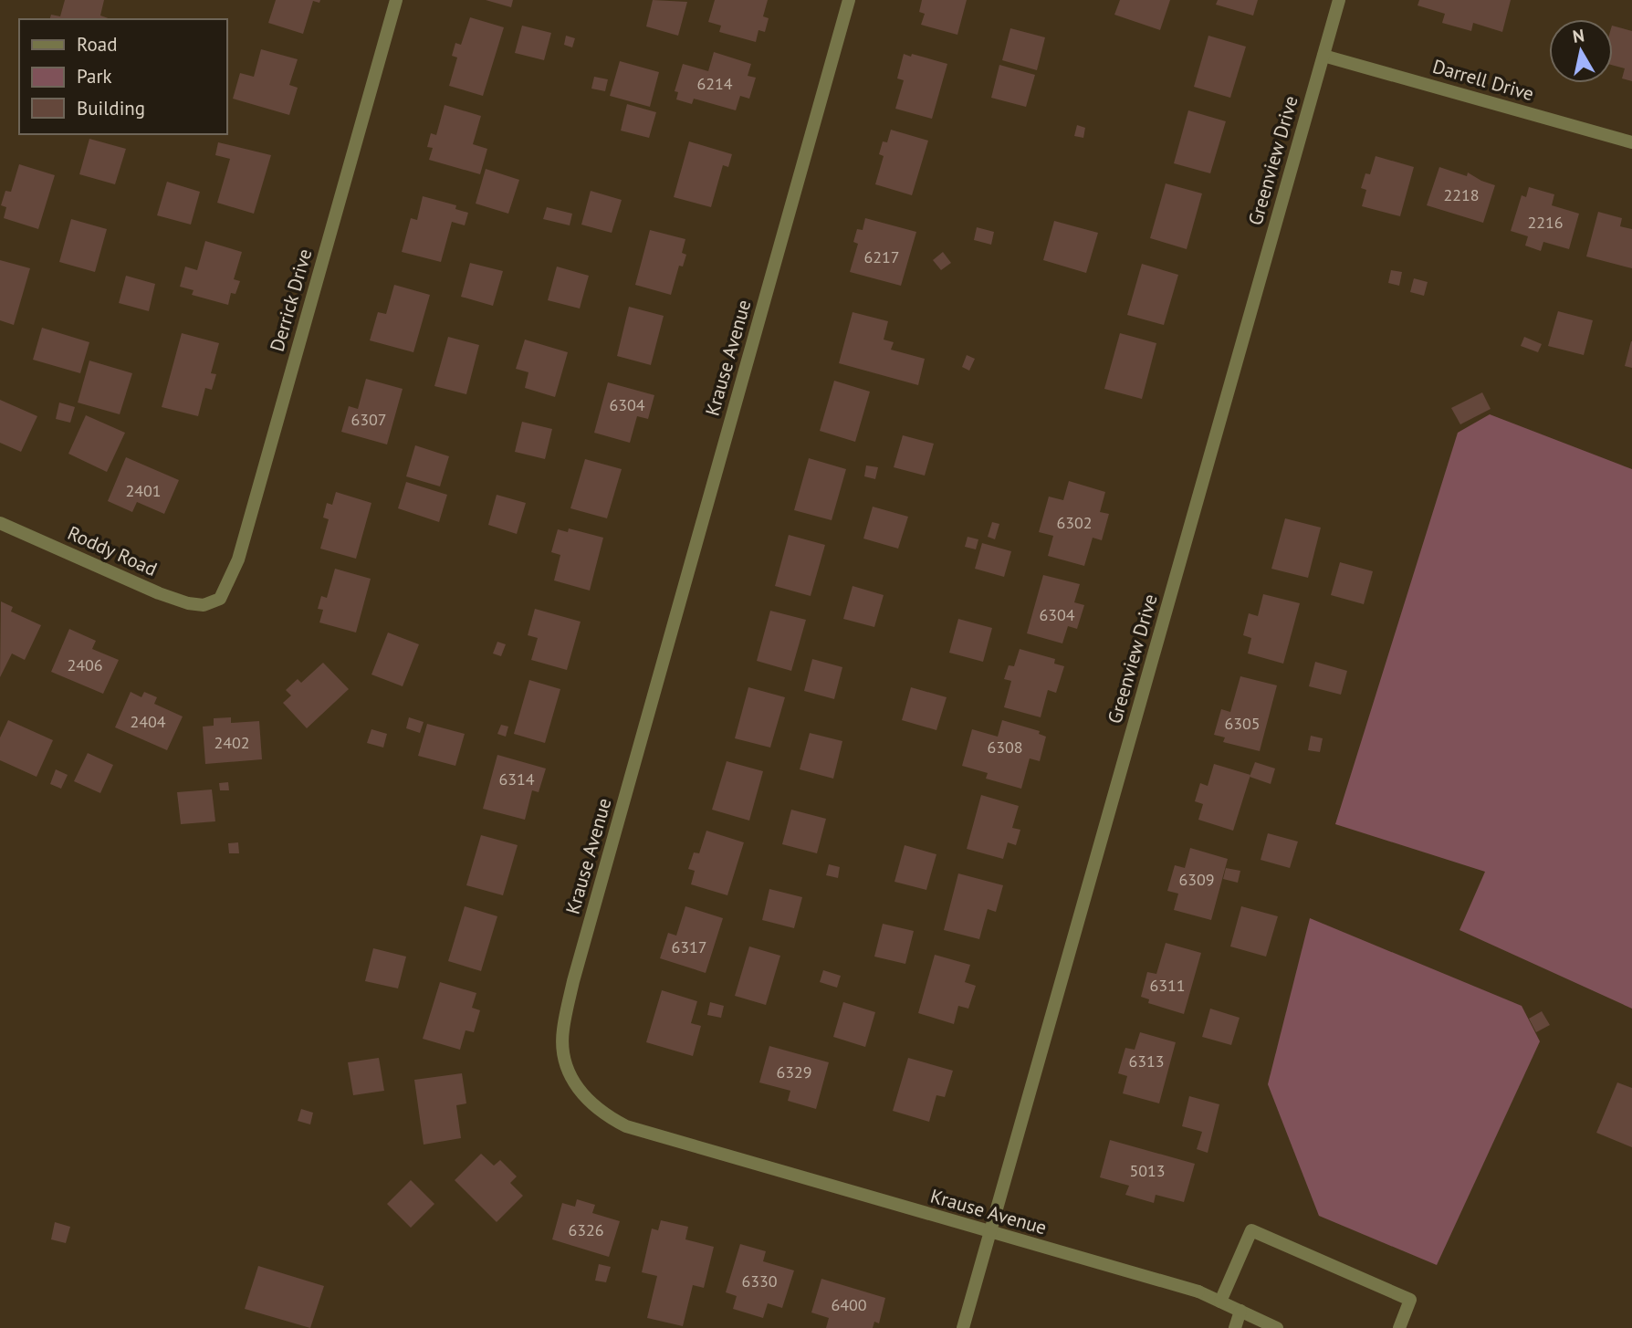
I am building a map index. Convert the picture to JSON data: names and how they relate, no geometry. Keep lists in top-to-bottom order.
{
  "streets": {
    "street": [
      "Darrell Drive",
      "Greenview Drive",
      "Derrick Drive",
      "Krause Avenue",
      "Roddy Road"
    ]
  },
  "crossings": [
    ["Darrell Drive", "Greenview Drive"],
    ["Greenview Drive", "Krause Avenue"],
    ["Derrick Drive", "Roddy Road"]
  ],
  "house_numbers": [
    "6214",
    "2218",
    "2216",
    "6217",
    "6304",
    "6307",
    "2401",
    "6302",
    "6304",
    "2406",
    "2404",
    "6305",
    "2402",
    "6308",
    "6314",
    "6309",
    "6317",
    "6311",
    "6313",
    "6329",
    "5013",
    "6326",
    "6330",
    "6400"
  ],
  "legend": ["Road", "Park", "Building"],
  "north": "top"
}
